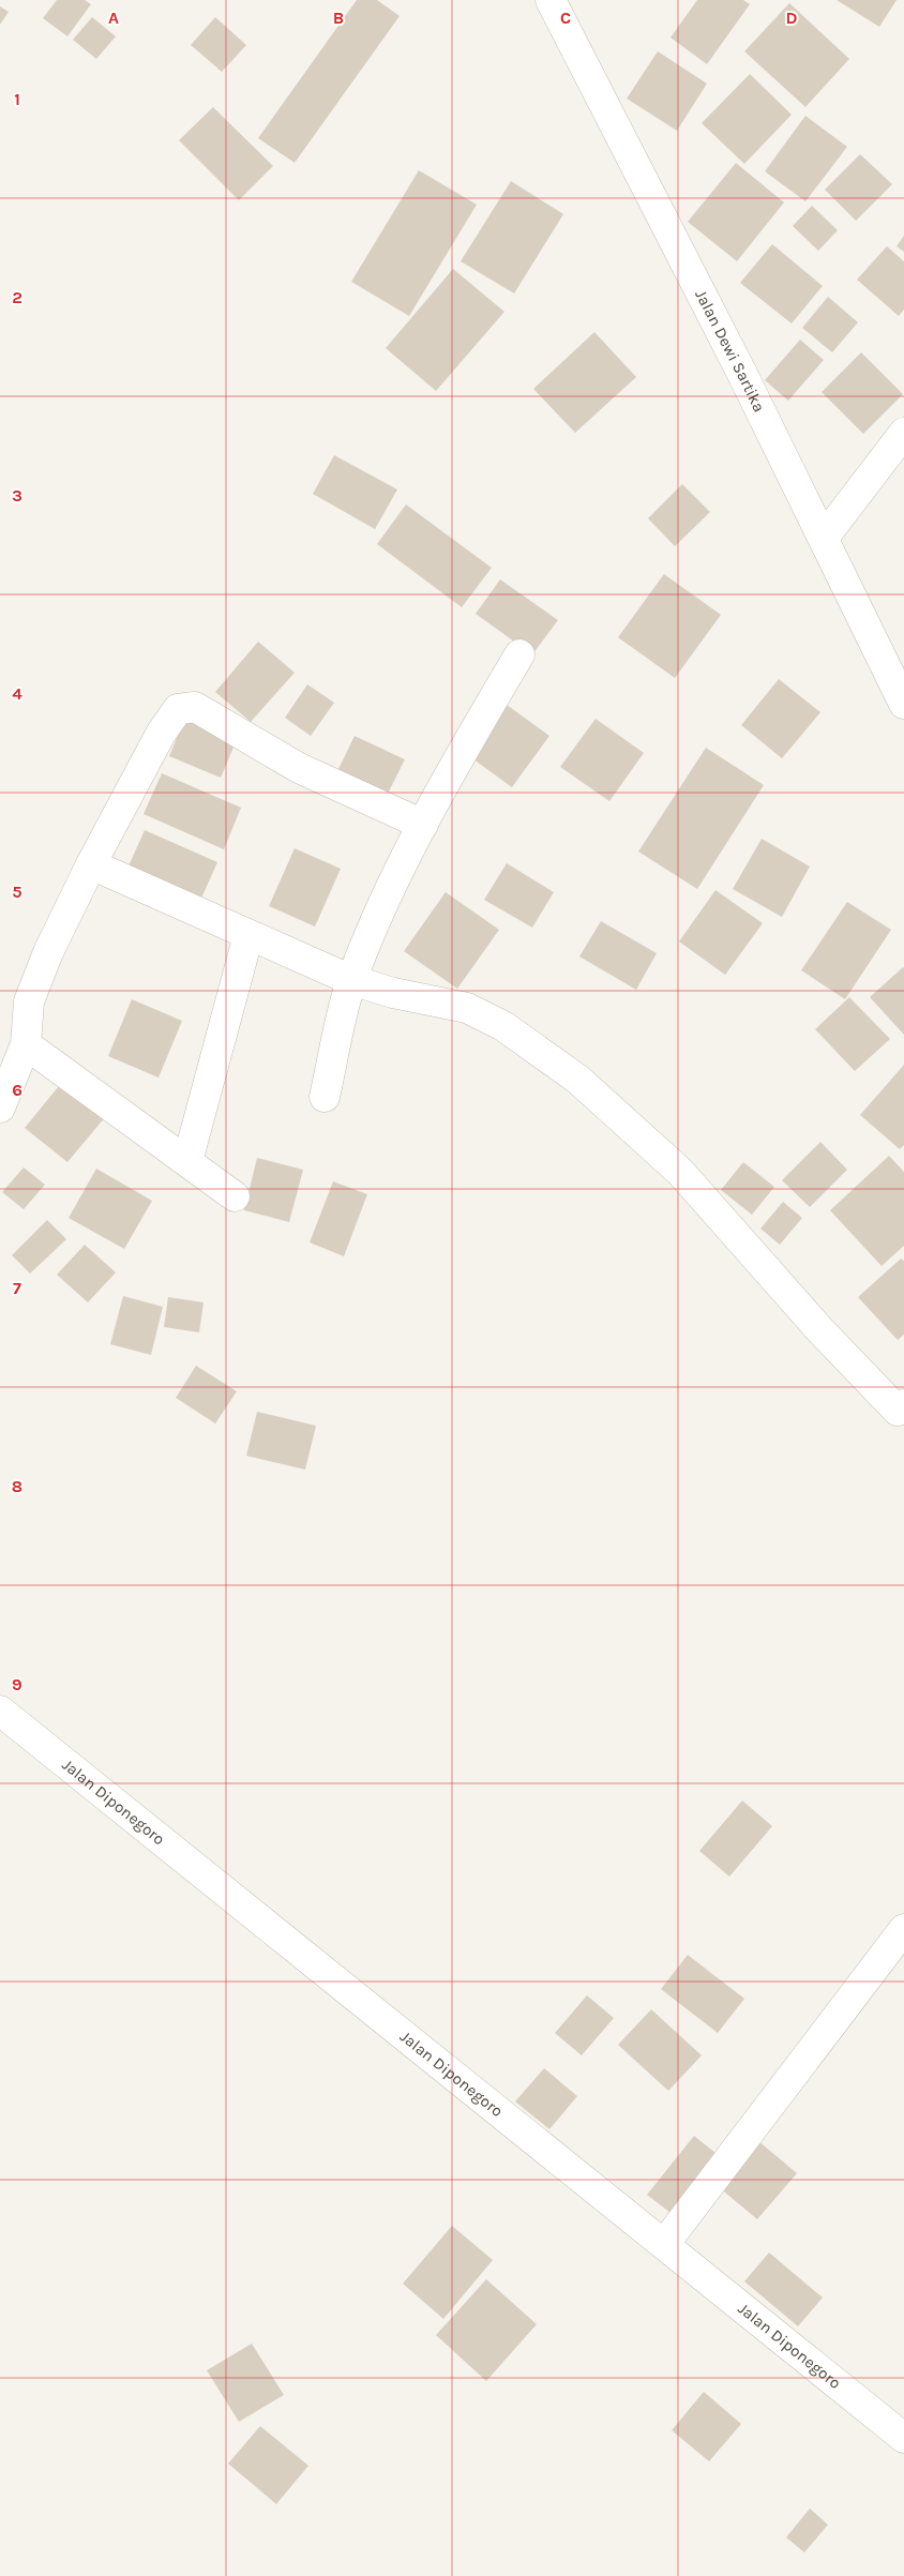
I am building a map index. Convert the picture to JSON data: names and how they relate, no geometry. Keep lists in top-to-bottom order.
{
  "streets": {
    "street": ["Jalan Dewi Sartika", "Jalan Diponegoro"]
  },
  "grid": {
    "columns": [
      "A",
      "B",
      "C",
      "D"
    ],
    "rows": [
      "1",
      "2",
      "3",
      "4",
      "5",
      "6",
      "7",
      "8",
      "9"
    ]
  }
}
